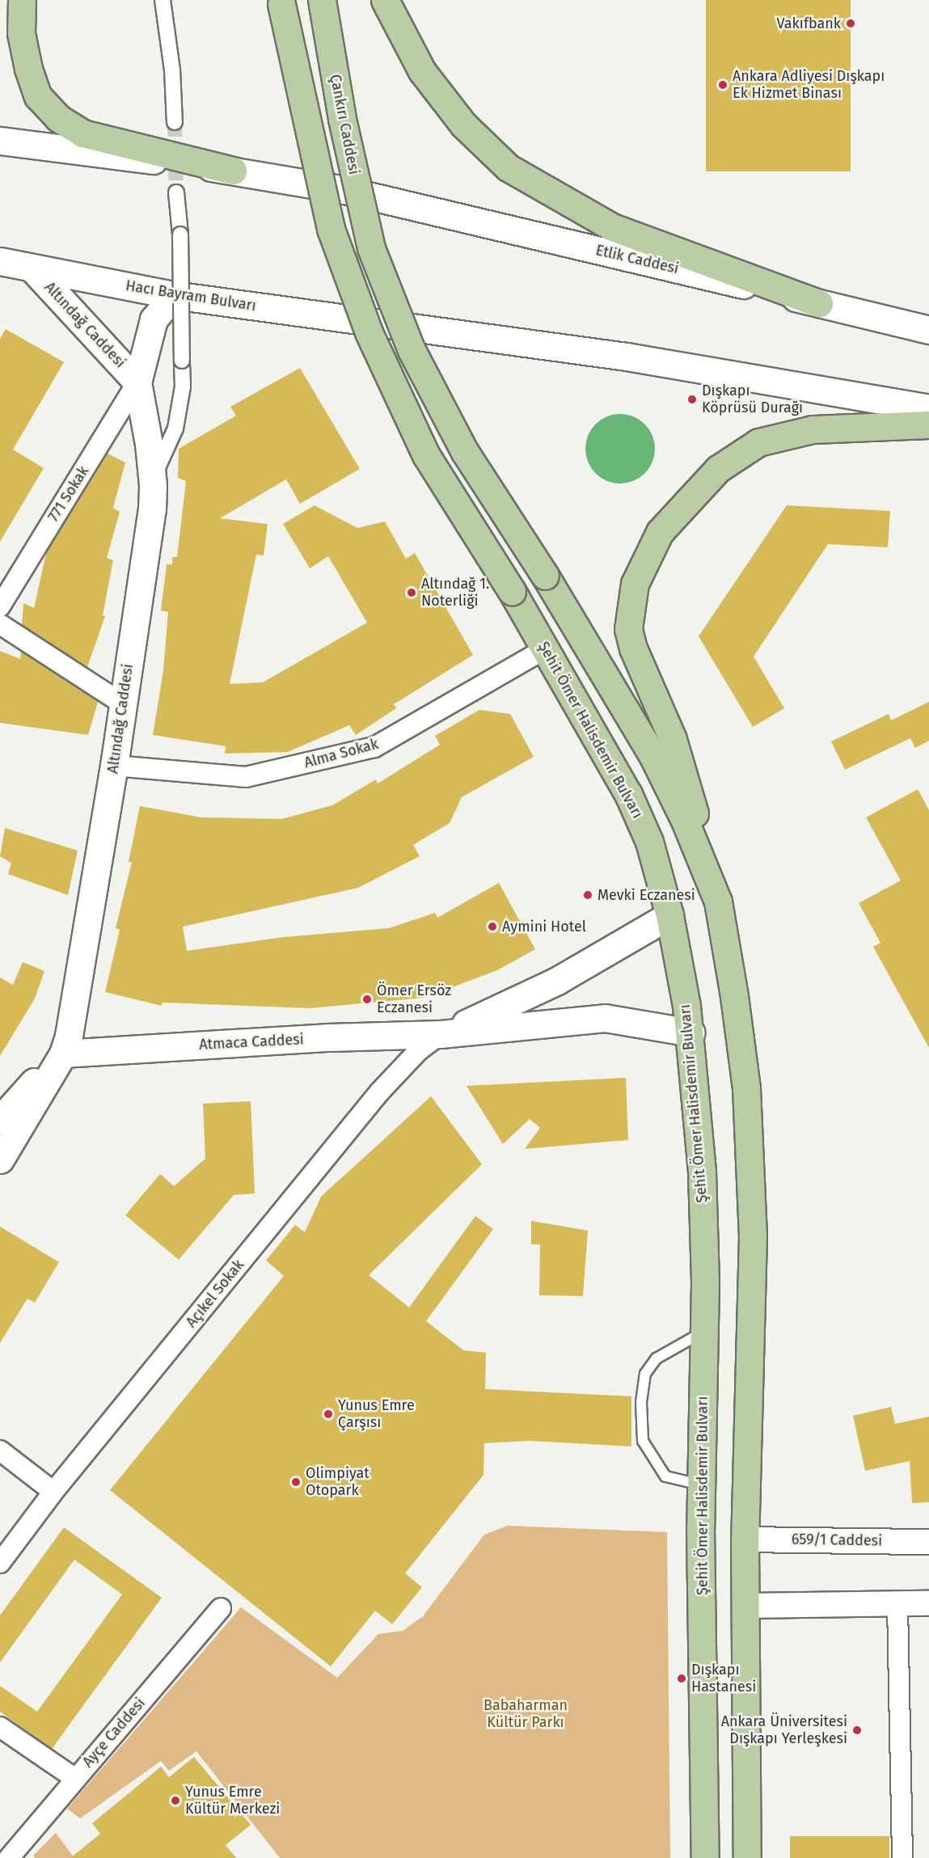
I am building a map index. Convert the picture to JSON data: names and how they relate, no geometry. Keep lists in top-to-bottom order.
{
  "streets": {
    "main road": [
      "Çankırı Caddesi",
      "Etlik Caddesi",
      "Hacı Bayram Bulvarı",
      "Altındağ Caddesi",
      "Şehit Ömer Halisdemir Bulvarı",
      "Atmaca Caddesi"
    ],
    "street": [
      "771 Sokak",
      "Alma Sokak",
      "Açıkel Sokak",
      "659/1 Caddesi",
      "Ayçe Caddesi"
    ]
  },
  "crossings": [
    ["Hacı Bayram Bulvarı", "Altındağ Caddesi"],
    ["Altındağ Caddesi", "771 Sokak"],
    ["Altındağ Caddesi", "Alma Sokak"],
    ["Altındağ Caddesi", "Atmaca Caddesi"],
    ["Şehit Ömer Halisdemir Bulvarı", "Alma Sokak"],
    ["Şehit Ömer Halisdemir Bulvarı", "Atmaca Caddesi"],
    ["Atmaca Caddesi", "Açıkel Sokak"]
  ],
  "parks": ["Babaharman Kültür Parkı"],
  "places": [
    "Vakıfbank",
    "Ankara Adliyesi Dışkapı Ek Hizmet Binası",
    "Dışkapı Köprüsü Durağı",
    "Altındağ 1. Noterliği",
    "Mevki Eczanesi",
    "Aymini Hotel",
    "Ömer Ersöz Eczanesi",
    "Yunus Emre Çarşısı",
    "Olimpiyat Otopark",
    "Dışkapı Hastanesi",
    "Ankara Üniversitesi Dışkapı Yerleşkesi",
    "Yunus Emre Kültür Merkezi"
  ]
}
